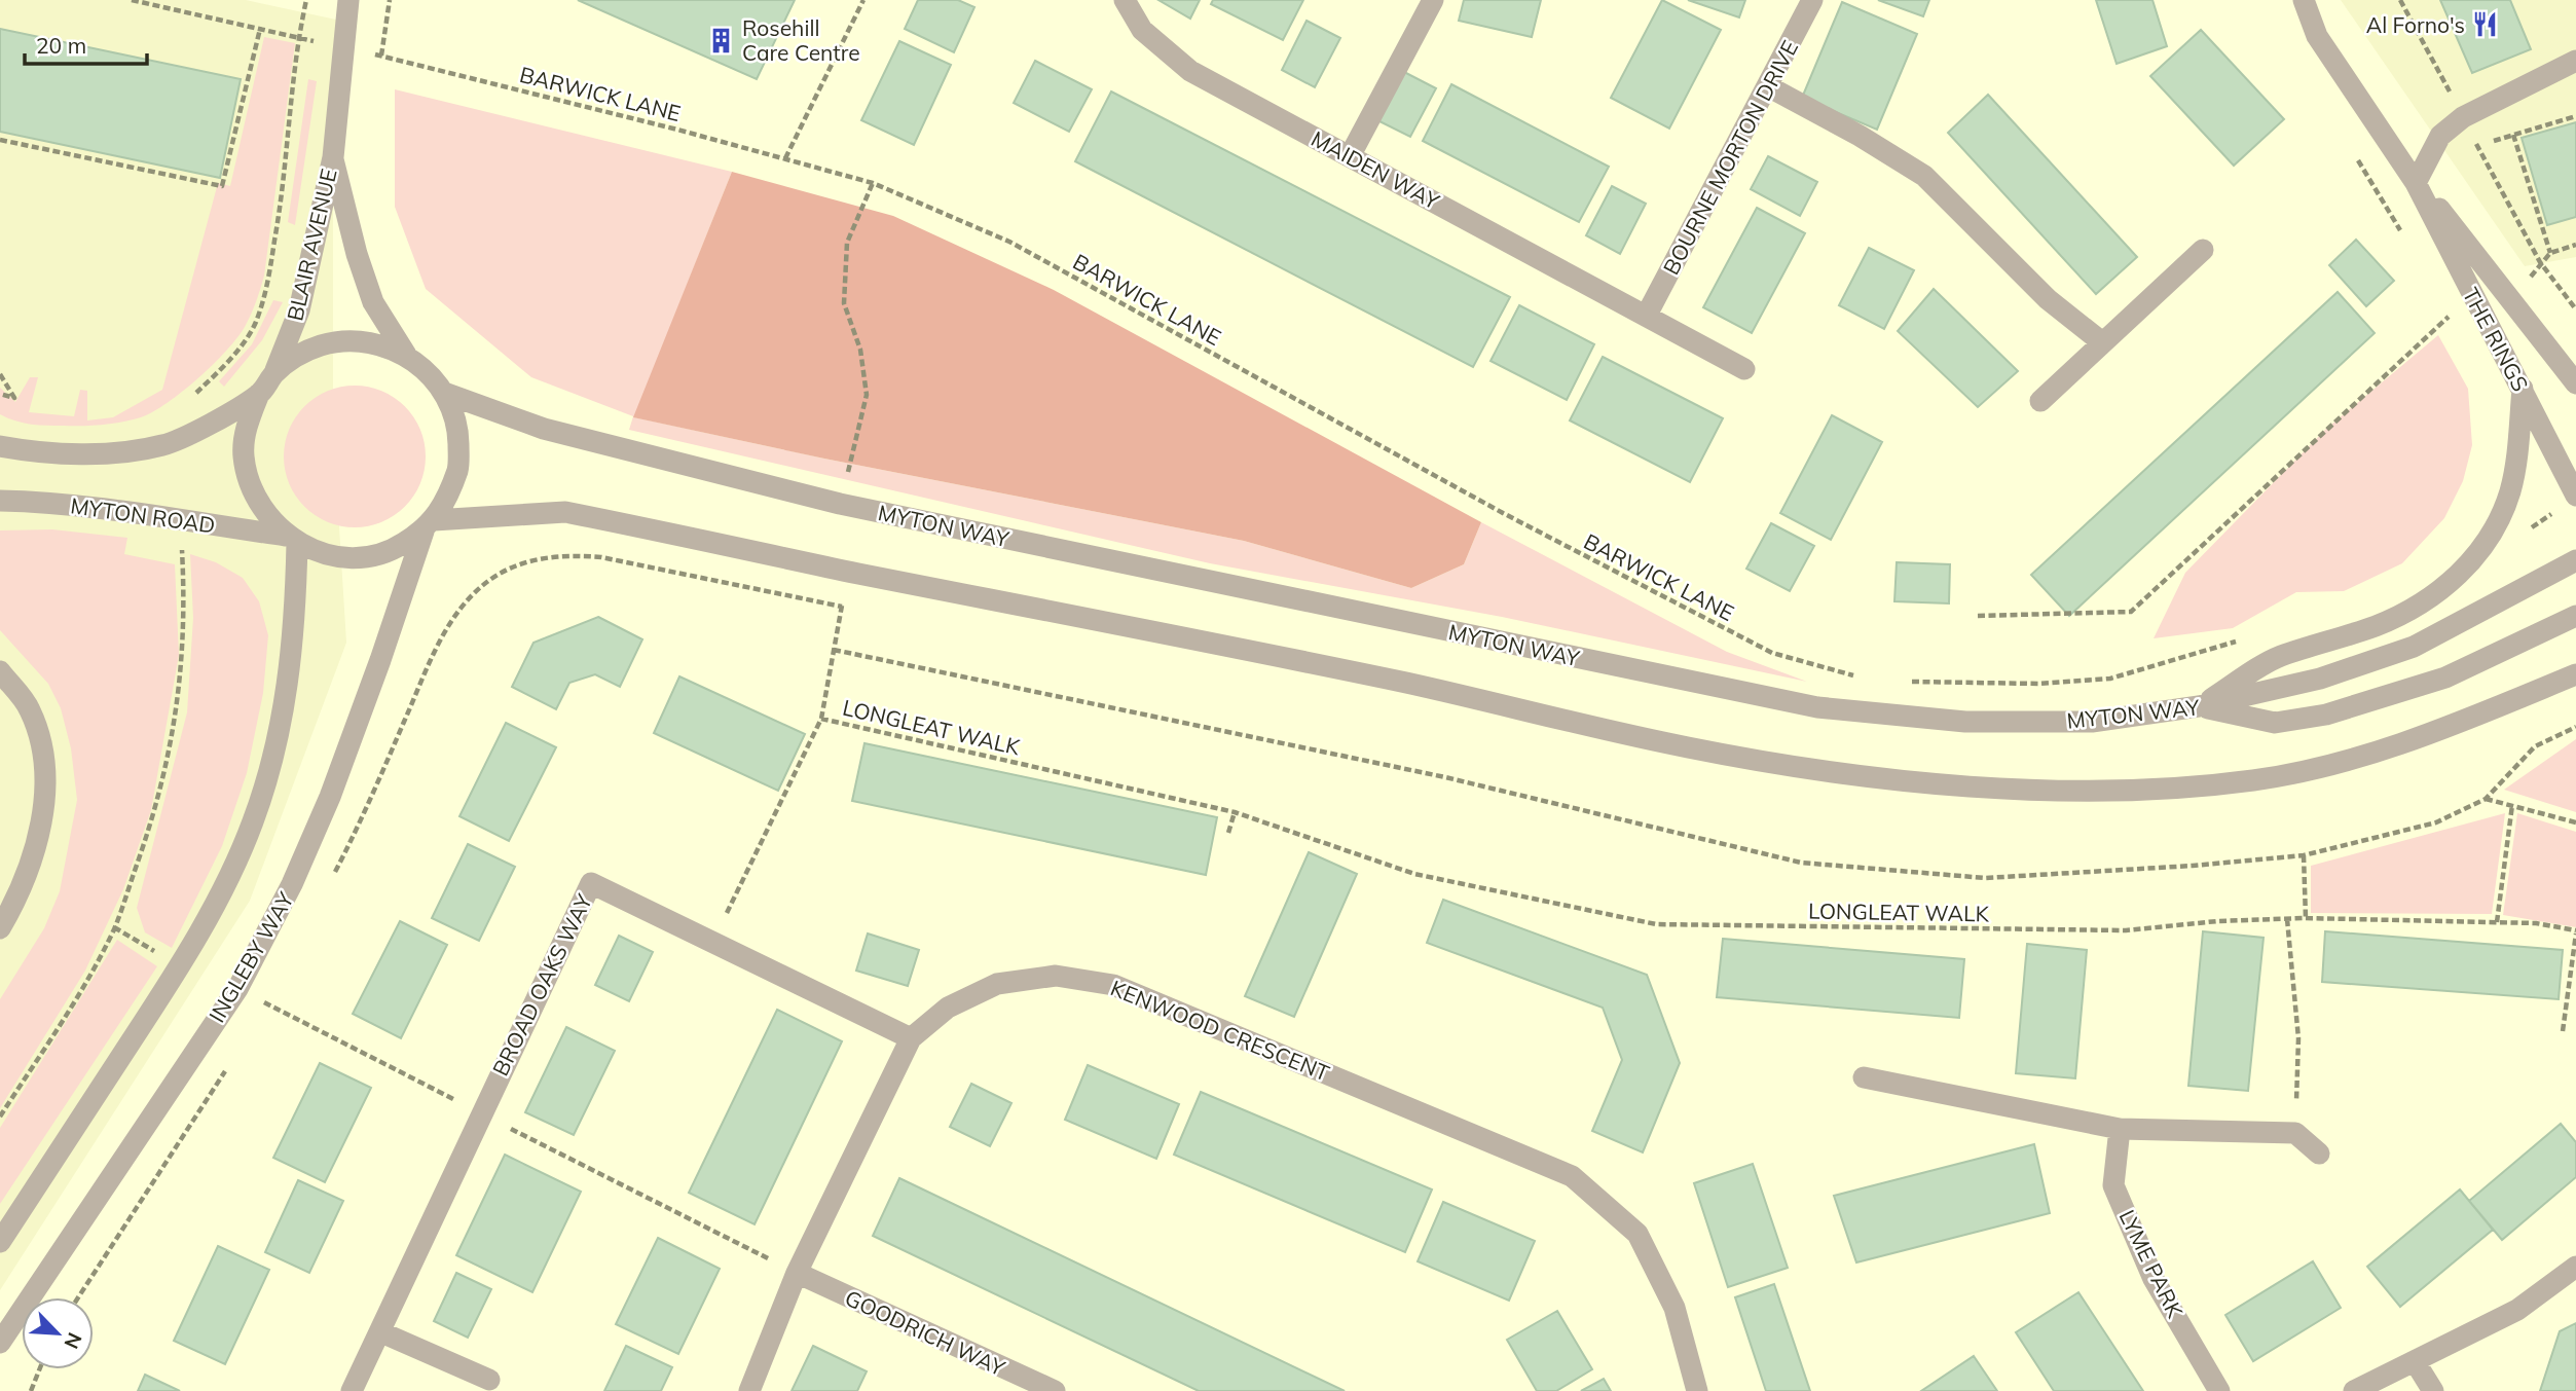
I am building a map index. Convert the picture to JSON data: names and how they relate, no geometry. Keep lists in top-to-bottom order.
{
  "streets": {
    "street": [
      "BOURNE MORTON DRIVE",
      "MAIDEN WAY",
      "BLAIR AVENUE",
      "THE RINGS",
      "MYTON ROAD",
      "MYTON WAY",
      "INGLEBY WAY",
      "BROAD OAKS WAY",
      "KENWOOD CRESCENT",
      "LYME PARK",
      "GOODRICH WAY"
    ],
    "path": ["BARWICK LANE", "LONGLEAT WALK"]
  },
  "crossings": [
    ["BARWICK LANE", "BLAIR AVENUE"],
    ["BOURNE MORTON DRIVE", "MAIDEN WAY"],
    ["BLAIR AVENUE", "MYTON ROAD"],
    ["BLAIR AVENUE", "MYTON WAY"],
    ["BLAIR AVENUE", "INGLEBY WAY"],
    ["MYTON ROAD", "MYTON WAY"],
    ["MYTON ROAD", "INGLEBY WAY"],
    ["MYTON WAY", "INGLEBY WAY"],
    ["LONGLEAT WALK", "BROAD OAKS WAY"],
    ["BROAD OAKS WAY", "KENWOOD CRESCENT"],
    ["KENWOOD CRESCENT", "GOODRICH WAY"]
  ],
  "places": {
    "restaurant": ["Al Forno's"],
    "building": ["Rosehill Care Centre"]
  },
  "scale_bar": "20 m",
  "north": "bottom right"
}
